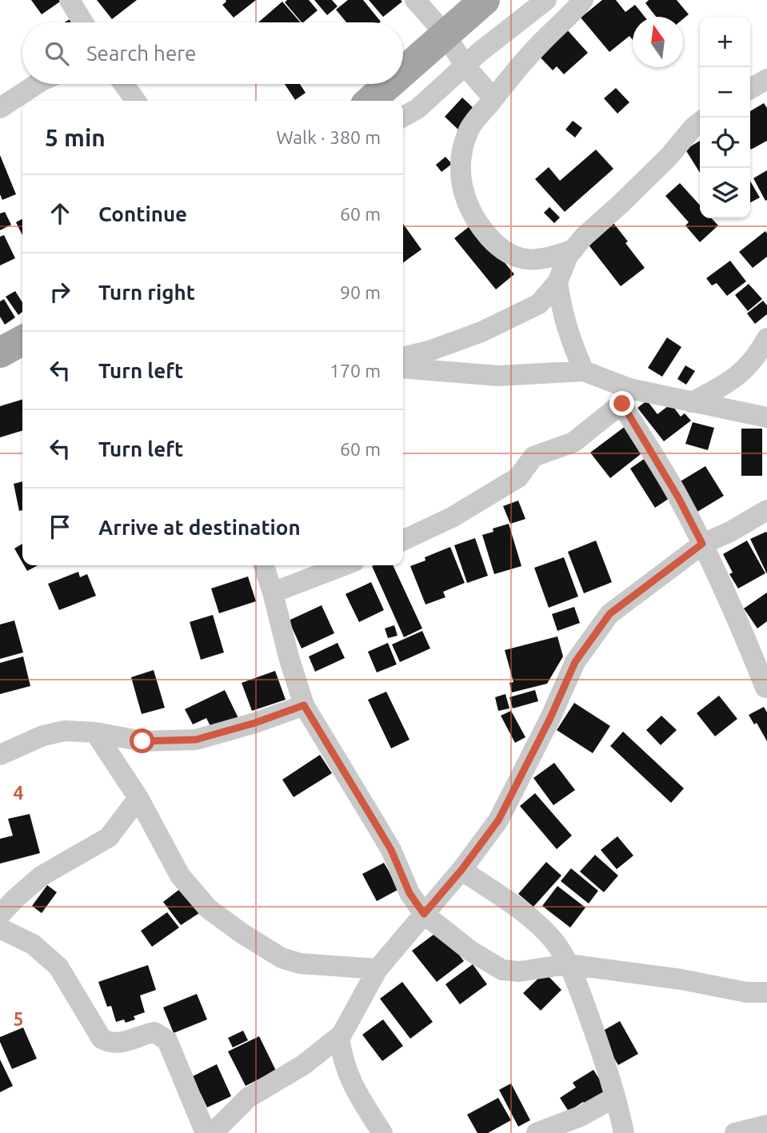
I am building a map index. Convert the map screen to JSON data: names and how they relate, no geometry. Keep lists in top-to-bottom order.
{
  "north": "top",
  "page": {
    "map_buttons": ["+", "−"],
    "search": "Search here",
    "heading": ["5 min", "Walk · 380 m"],
    "list": [
      ["Continue", "60 m"],
      ["Turn right", "90 m"],
      ["Turn left", "170 m"],
      ["Turn left", "60 m"],
      "Arrive at destination"
    ]
  },
  "grid": {
    "rows": ["4", "5"]
  }
}
